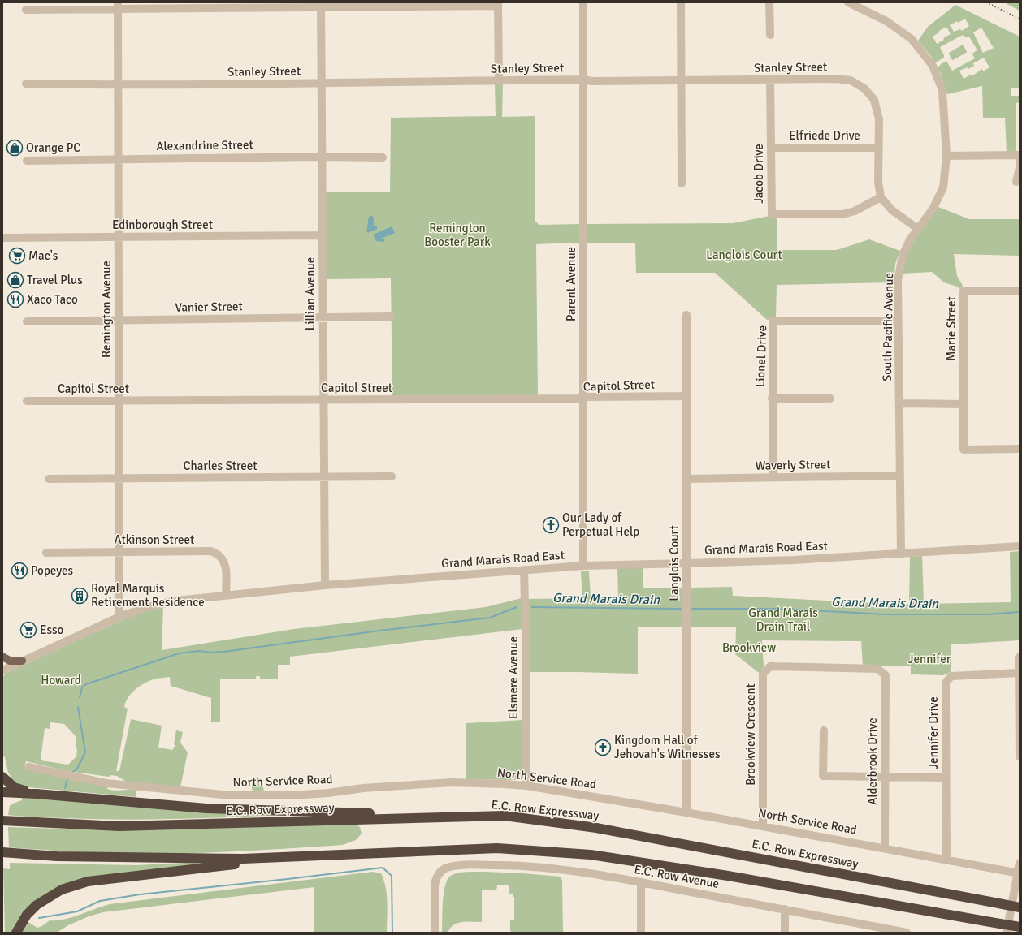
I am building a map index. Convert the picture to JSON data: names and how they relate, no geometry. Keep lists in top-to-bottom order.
{
  "streets": {
    "highway": ["E.C. Row Expressway"],
    "street": [
      "Stanley Street",
      "Elfriede Drive",
      "Alexandrine Street",
      "Jacob Drive",
      "Edinborough Street",
      "Parent Avenue",
      "Lillian Avenue",
      "Vanier Street",
      "Remington Avenue",
      "South Pacific Avenue",
      "Marie Street",
      "Lionel Drive",
      "Capitol Street",
      "Waverly Street",
      "Charles Street",
      "Atkinson Street",
      "Grand Marais Road East",
      "Langlois Court",
      "Elsmere Avenue",
      "Jennifer Drive",
      "Brookview Crescent",
      "Alderbrook Drive",
      "North Service Road",
      "E.C. Row Avenue"
    ]
  },
  "crossings": [
    ["Stanley Street", "Elfriede Drive"],
    ["Stanley Street", "Jacob Drive"],
    ["Stanley Street", "Parent Avenue"],
    ["Stanley Street", "Lillian Avenue"],
    ["Stanley Street", "Remington Avenue"],
    ["Elfriede Drive", "Jacob Drive"],
    ["Alexandrine Street", "Lillian Avenue"],
    ["Alexandrine Street", "Remington Avenue"],
    ["Edinborough Street", "Lillian Avenue"],
    ["Edinborough Street", "Remington Avenue"],
    ["Parent Avenue", "Capitol Street"],
    ["Parent Avenue", "Grand Marais Road East"],
    ["Lillian Avenue", "Vanier Street"],
    ["Lillian Avenue", "Capitol Street"],
    ["Lillian Avenue", "Charles Street"],
    ["Lillian Avenue", "Grand Marais Road East"],
    ["Vanier Street", "Remington Avenue"],
    ["Remington Avenue", "Capitol Street"],
    ["Remington Avenue", "Charles Street"],
    ["Remington Avenue", "Atkinson Street"],
    ["Remington Avenue", "Grand Marais Road East"],
    ["South Pacific Avenue", "Lionel Drive"],
    ["South Pacific Avenue", "Waverly Street"],
    ["South Pacific Avenue", "Grand Marais Road East"],
    ["Lionel Drive", "Waverly Street"],
    ["Capitol Street", "Langlois Court"],
    ["Waverly Street", "Langlois Court"],
    ["Atkinson Street", "Grand Marais Road East"],
    ["Grand Marais Road East", "Langlois Court"],
    ["Grand Marais Road East", "Elsmere Avenue"],
    ["Langlois Court", "North Service Road"],
    ["Elsmere Avenue", "North Service Road"],
    ["Jennifer Drive", "North Service Road"],
    ["Brookview Crescent", "Alderbrook Drive"],
    ["Brookview Crescent", "North Service Road"],
    ["Alderbrook Drive", "North Service Road"]
  ],
  "water": ["Grand Marais Drain"],
  "parks": [
    "Remington Booster Park",
    "Langlois Court",
    "Grand Marais Drain Trail",
    "Brookview",
    "Jennifer",
    "Howard"
  ],
  "places": {
    "shop": ["Orange PC", "Travel Plus"],
    "supermarket": ["Mac's", "Esso"],
    "restaurant": ["Xaco Taco", "Popeyes"],
    "church": ["Our Lady of Perpetual Help", "Kingdom Hall of Jehovah's Witnesses"],
    "building": ["Royal Marquis Retirement Residence"]
  }
}
